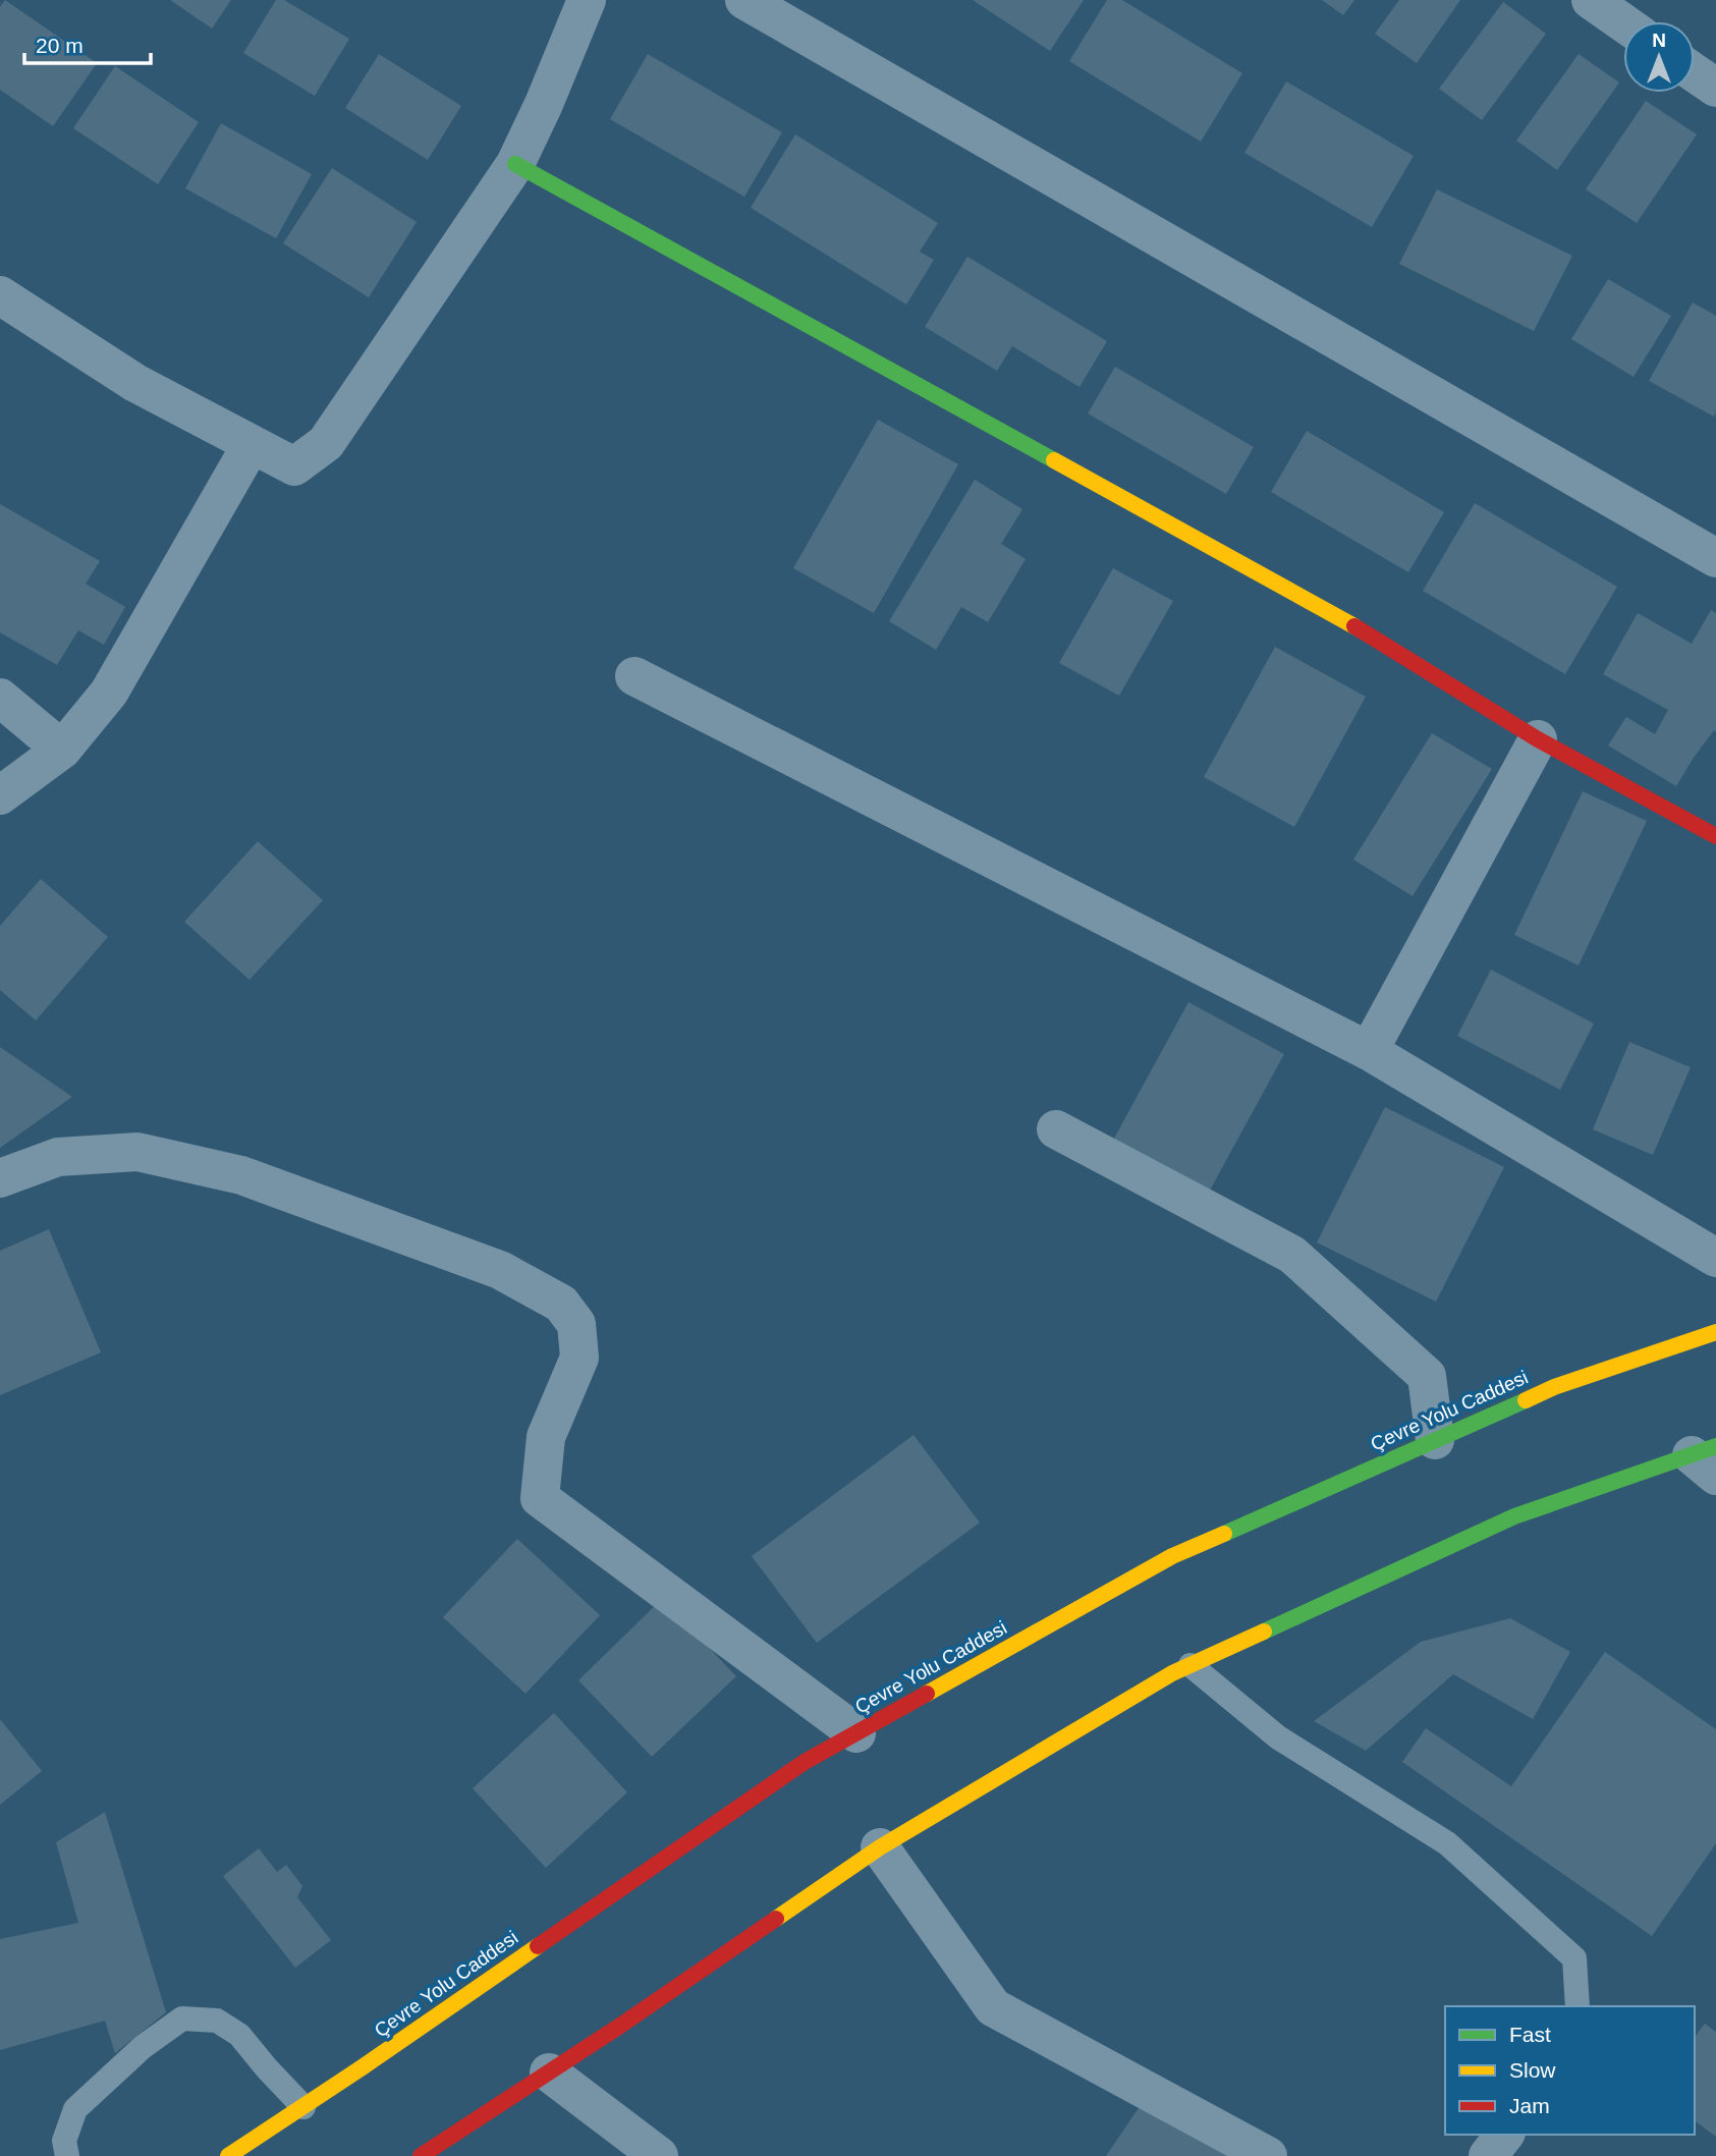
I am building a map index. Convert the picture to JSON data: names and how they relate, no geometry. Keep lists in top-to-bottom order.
{
  "streets": {
    "main road": ["Çevre Yolu Caddesi"]
  },
  "legend": ["Fast", "Slow", "Jam"],
  "scale_bar": "20 m",
  "north": "top"
}
